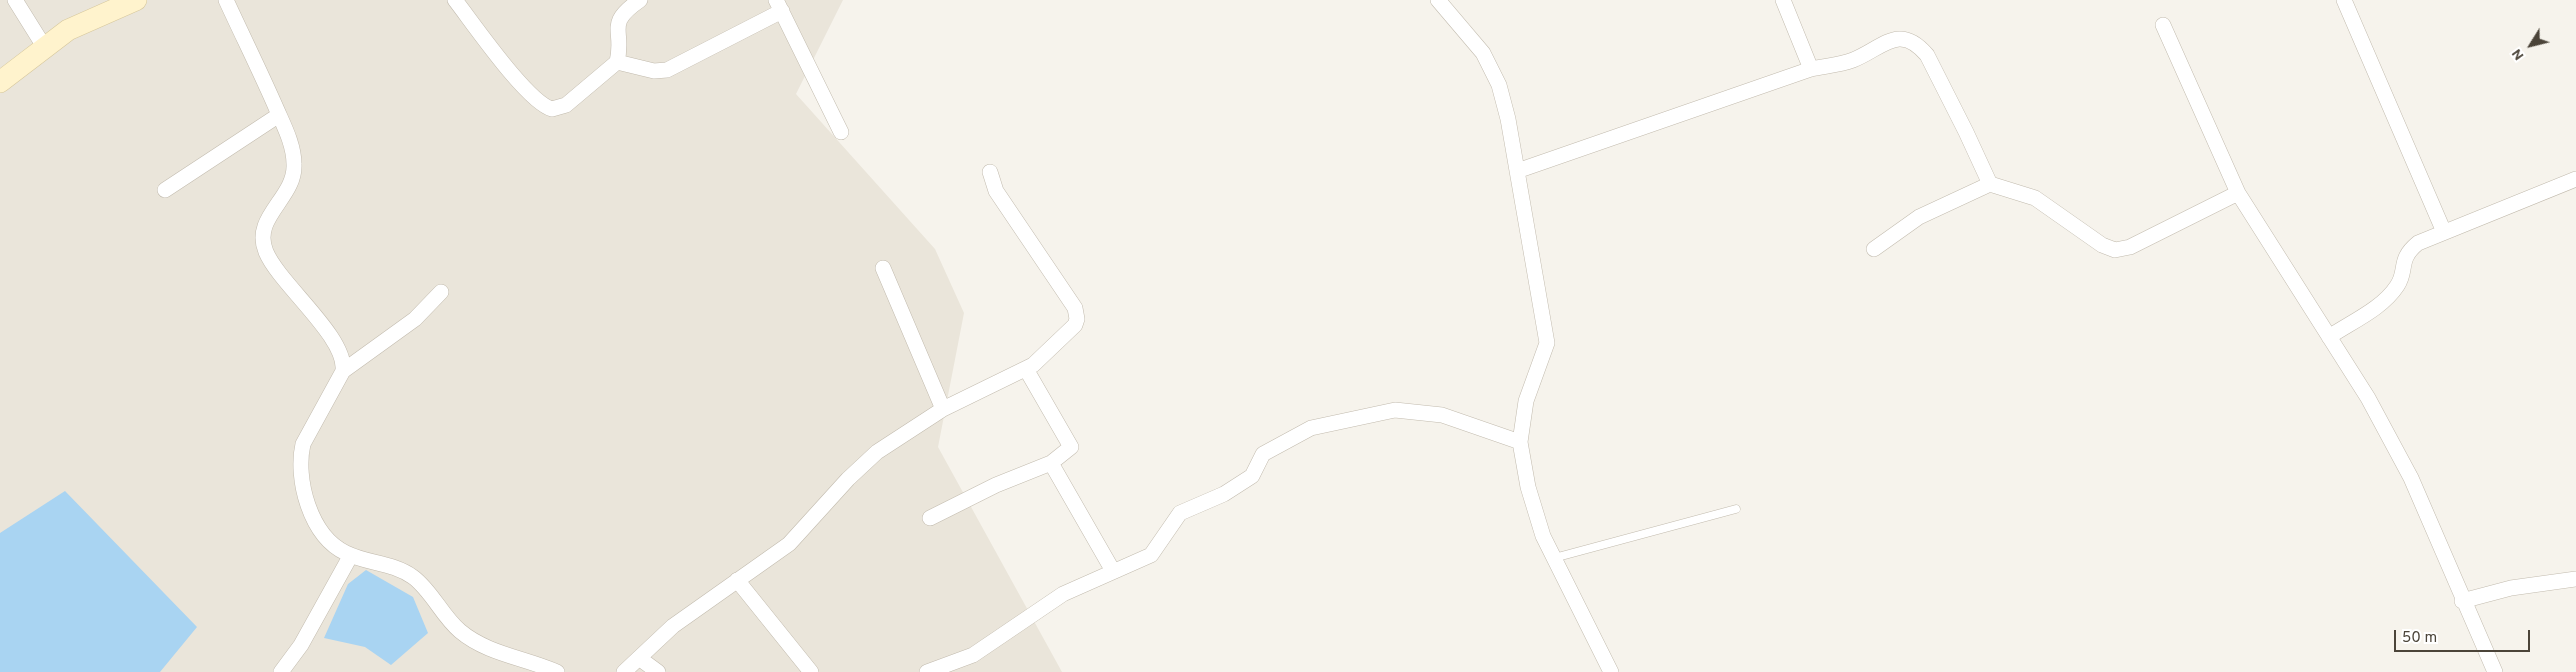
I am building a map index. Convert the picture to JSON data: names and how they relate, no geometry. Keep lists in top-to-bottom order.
{
  "scale_bar": "50 m",
  "north": "bottom left"
}
